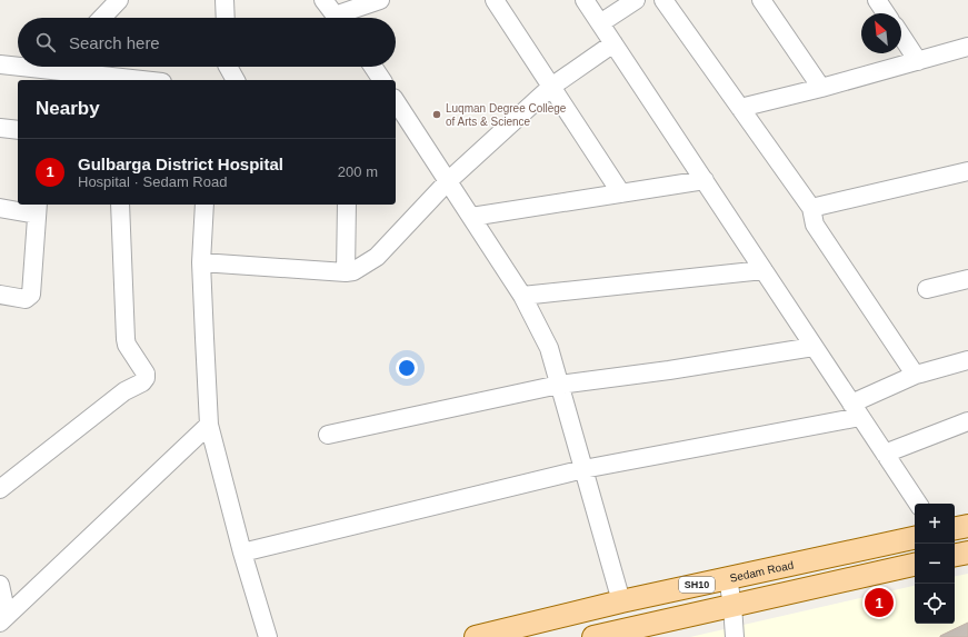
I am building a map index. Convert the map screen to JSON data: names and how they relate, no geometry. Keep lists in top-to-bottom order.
{
  "streets": {
    "main road": ["Sedam Road", "SH10"]
  },
  "places": ["Luqman Degree College of Arts & Science"],
  "north": "top left",
  "page": {
    "search": "Search here",
    "heading": "Nearby",
    "list": [
      {
        "mark": "1",
        "name": "Gulbarga District Hospital",
        "note": "Hospital · Sedam Road",
        "value": "200 m"
      }
    ],
    "map_buttons": ["+", "−"],
    "pins": "1"
  }
}
